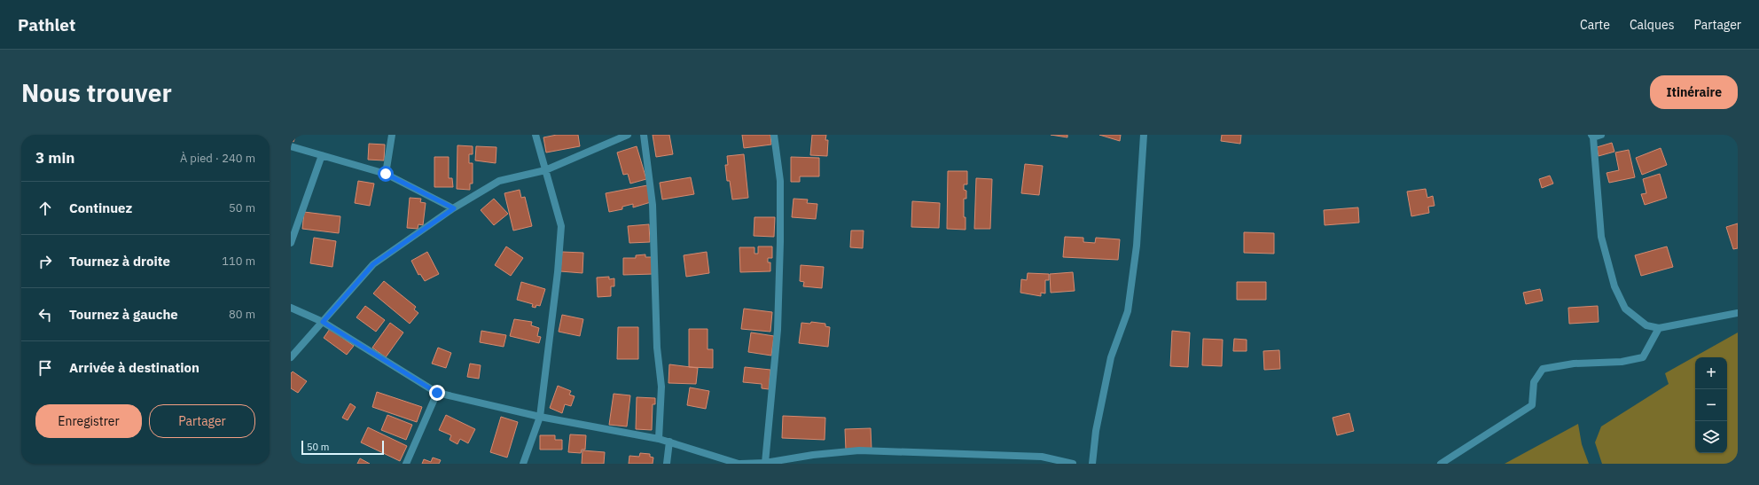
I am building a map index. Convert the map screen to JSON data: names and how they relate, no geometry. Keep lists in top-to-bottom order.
{
  "scale_bar": "50 m",
  "page": {
    "header": "Pathlet",
    "nav": ["Carte", "Calques", "Partager"],
    "buttons": [
      "Itinéraire",
      ["Enregistrer", "Partager"]
    ],
    "title": "Nous trouver",
    "heading": ["3 min", "À pied · 240 m"],
    "list": [
      ["Continuez", "50 m"],
      ["Tournez à droite", "110 m"],
      ["Tournez à gauche", "80 m"],
      "Arrivée à destination"
    ],
    "map_buttons": ["+", "−"],
    "scale": "50 m"
  }
}
